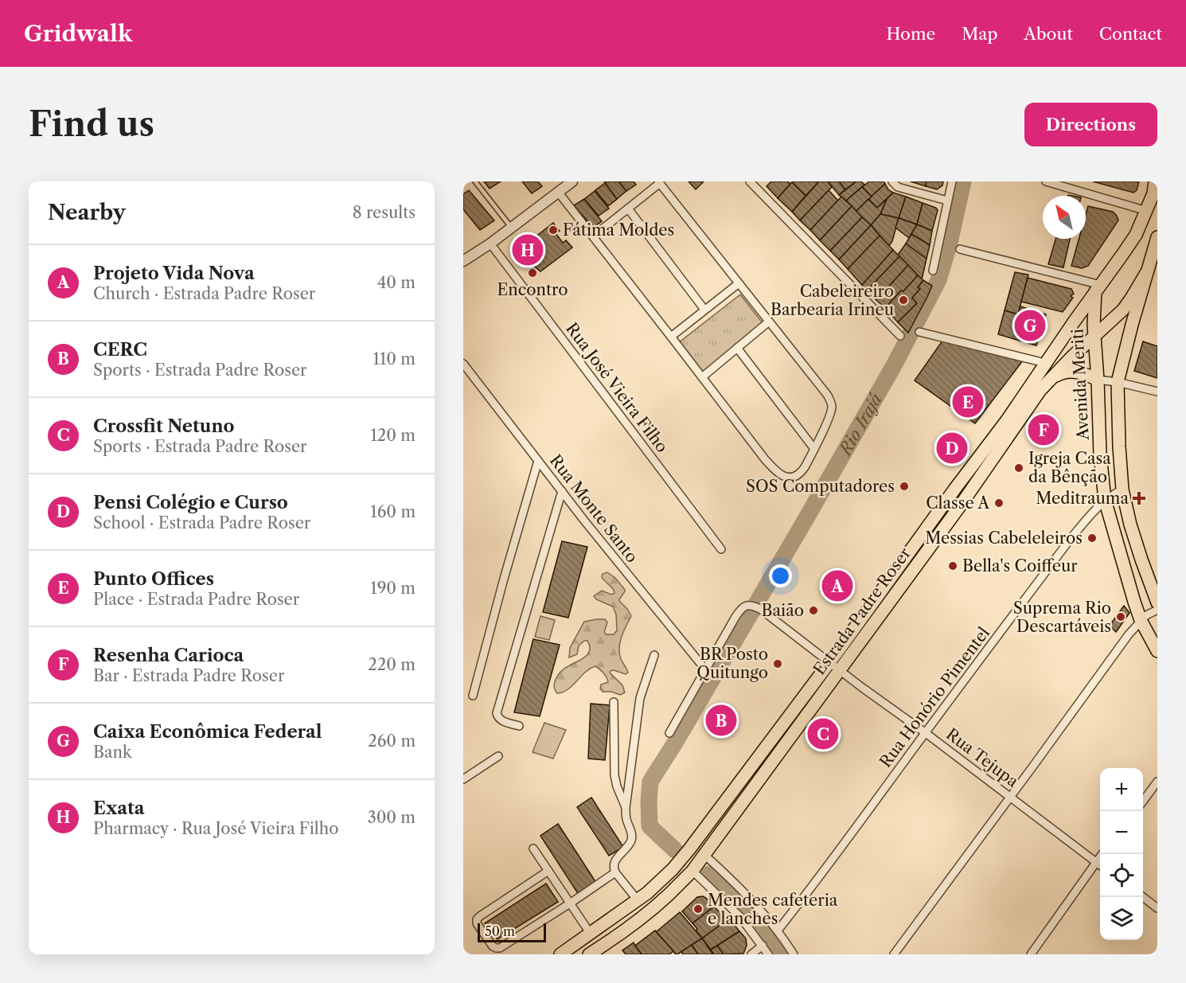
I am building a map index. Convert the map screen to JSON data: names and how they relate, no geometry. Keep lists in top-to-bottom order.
{
  "streets": {
    "main road": ["Avenida Meriti", "Estrada Padre Roser"],
    "street": [
      "Rua José Vieira Filho",
      "Rua Monte Santo",
      "Rua Honório Pimentel",
      "Rua Tejupa"
    ]
  },
  "crossings": [
    ["Avenida Meriti", "Estrada Padre Roser"],
    ["Avenida Meriti", "Rua Honório Pimentel"],
    ["Rua Monte Santo", "Rua Tejupa"],
    ["Estrada Padre Roser", "Rua Tejupa"],
    ["Rua Honório Pimentel", "Rua Tejupa"]
  ],
  "water": ["Rio Irajá"],
  "places": {
    "other": [
      "Fátima Moldes",
      "Encontro",
      "Cabeleireiro Barbearia Irineu",
      "Igreja Casa da Bênção",
      "SOS Computadores",
      "Classe A",
      "Messias Cabeleleiros",
      "Bella's Coiffeur",
      "Baião",
      "Suprema Rio Descartáveis",
      "BR Posto Quitungo",
      "Mendes cafeteria e lanches"
    ],
    "health": ["Meditrauma"]
  },
  "scale_bar": "50 m",
  "north": "top left",
  "page": {
    "header": "Gridwalk",
    "nav": [
      "Home",
      "Map",
      "About",
      "Contact"
    ],
    "buttons": "Directions",
    "title": "Find us",
    "heading": ["Nearby", "8 results"],
    "pins": [
      "H",
      "G",
      "E",
      "F",
      "D",
      "A",
      "B",
      "C"
    ],
    "list": [
      {
        "mark": "A",
        "name": "Projeto Vida Nova",
        "note": "Church · Estrada Padre Roser",
        "value": "40 m"
      },
      {
        "mark": "B",
        "name": "CERC",
        "note": "Sports · Estrada Padre Roser",
        "value": "110 m"
      },
      {
        "mark": "C",
        "name": "Crossfit Netuno",
        "note": "Sports · Estrada Padre Roser",
        "value": "120 m"
      },
      {
        "mark": "D",
        "name": "Pensi Colégio e Curso",
        "note": "School · Estrada Padre Roser",
        "value": "160 m"
      },
      {
        "mark": "E",
        "name": "Punto Offices",
        "note": "Place · Estrada Padre Roser",
        "value": "190 m"
      },
      {
        "mark": "F",
        "name": "Resenha Carioca",
        "note": "Bar · Estrada Padre Roser",
        "value": "220 m"
      },
      {
        "mark": "G",
        "name": "Caixa Econômica Federal",
        "note": "Bank",
        "value": "260 m"
      },
      {
        "mark": "H",
        "name": "Exata",
        "note": "Pharmacy · Rua José Vieira Filho",
        "value": "300 m"
      }
    ],
    "map_buttons": ["+", "−"],
    "scale": "50 m"
  }
}
